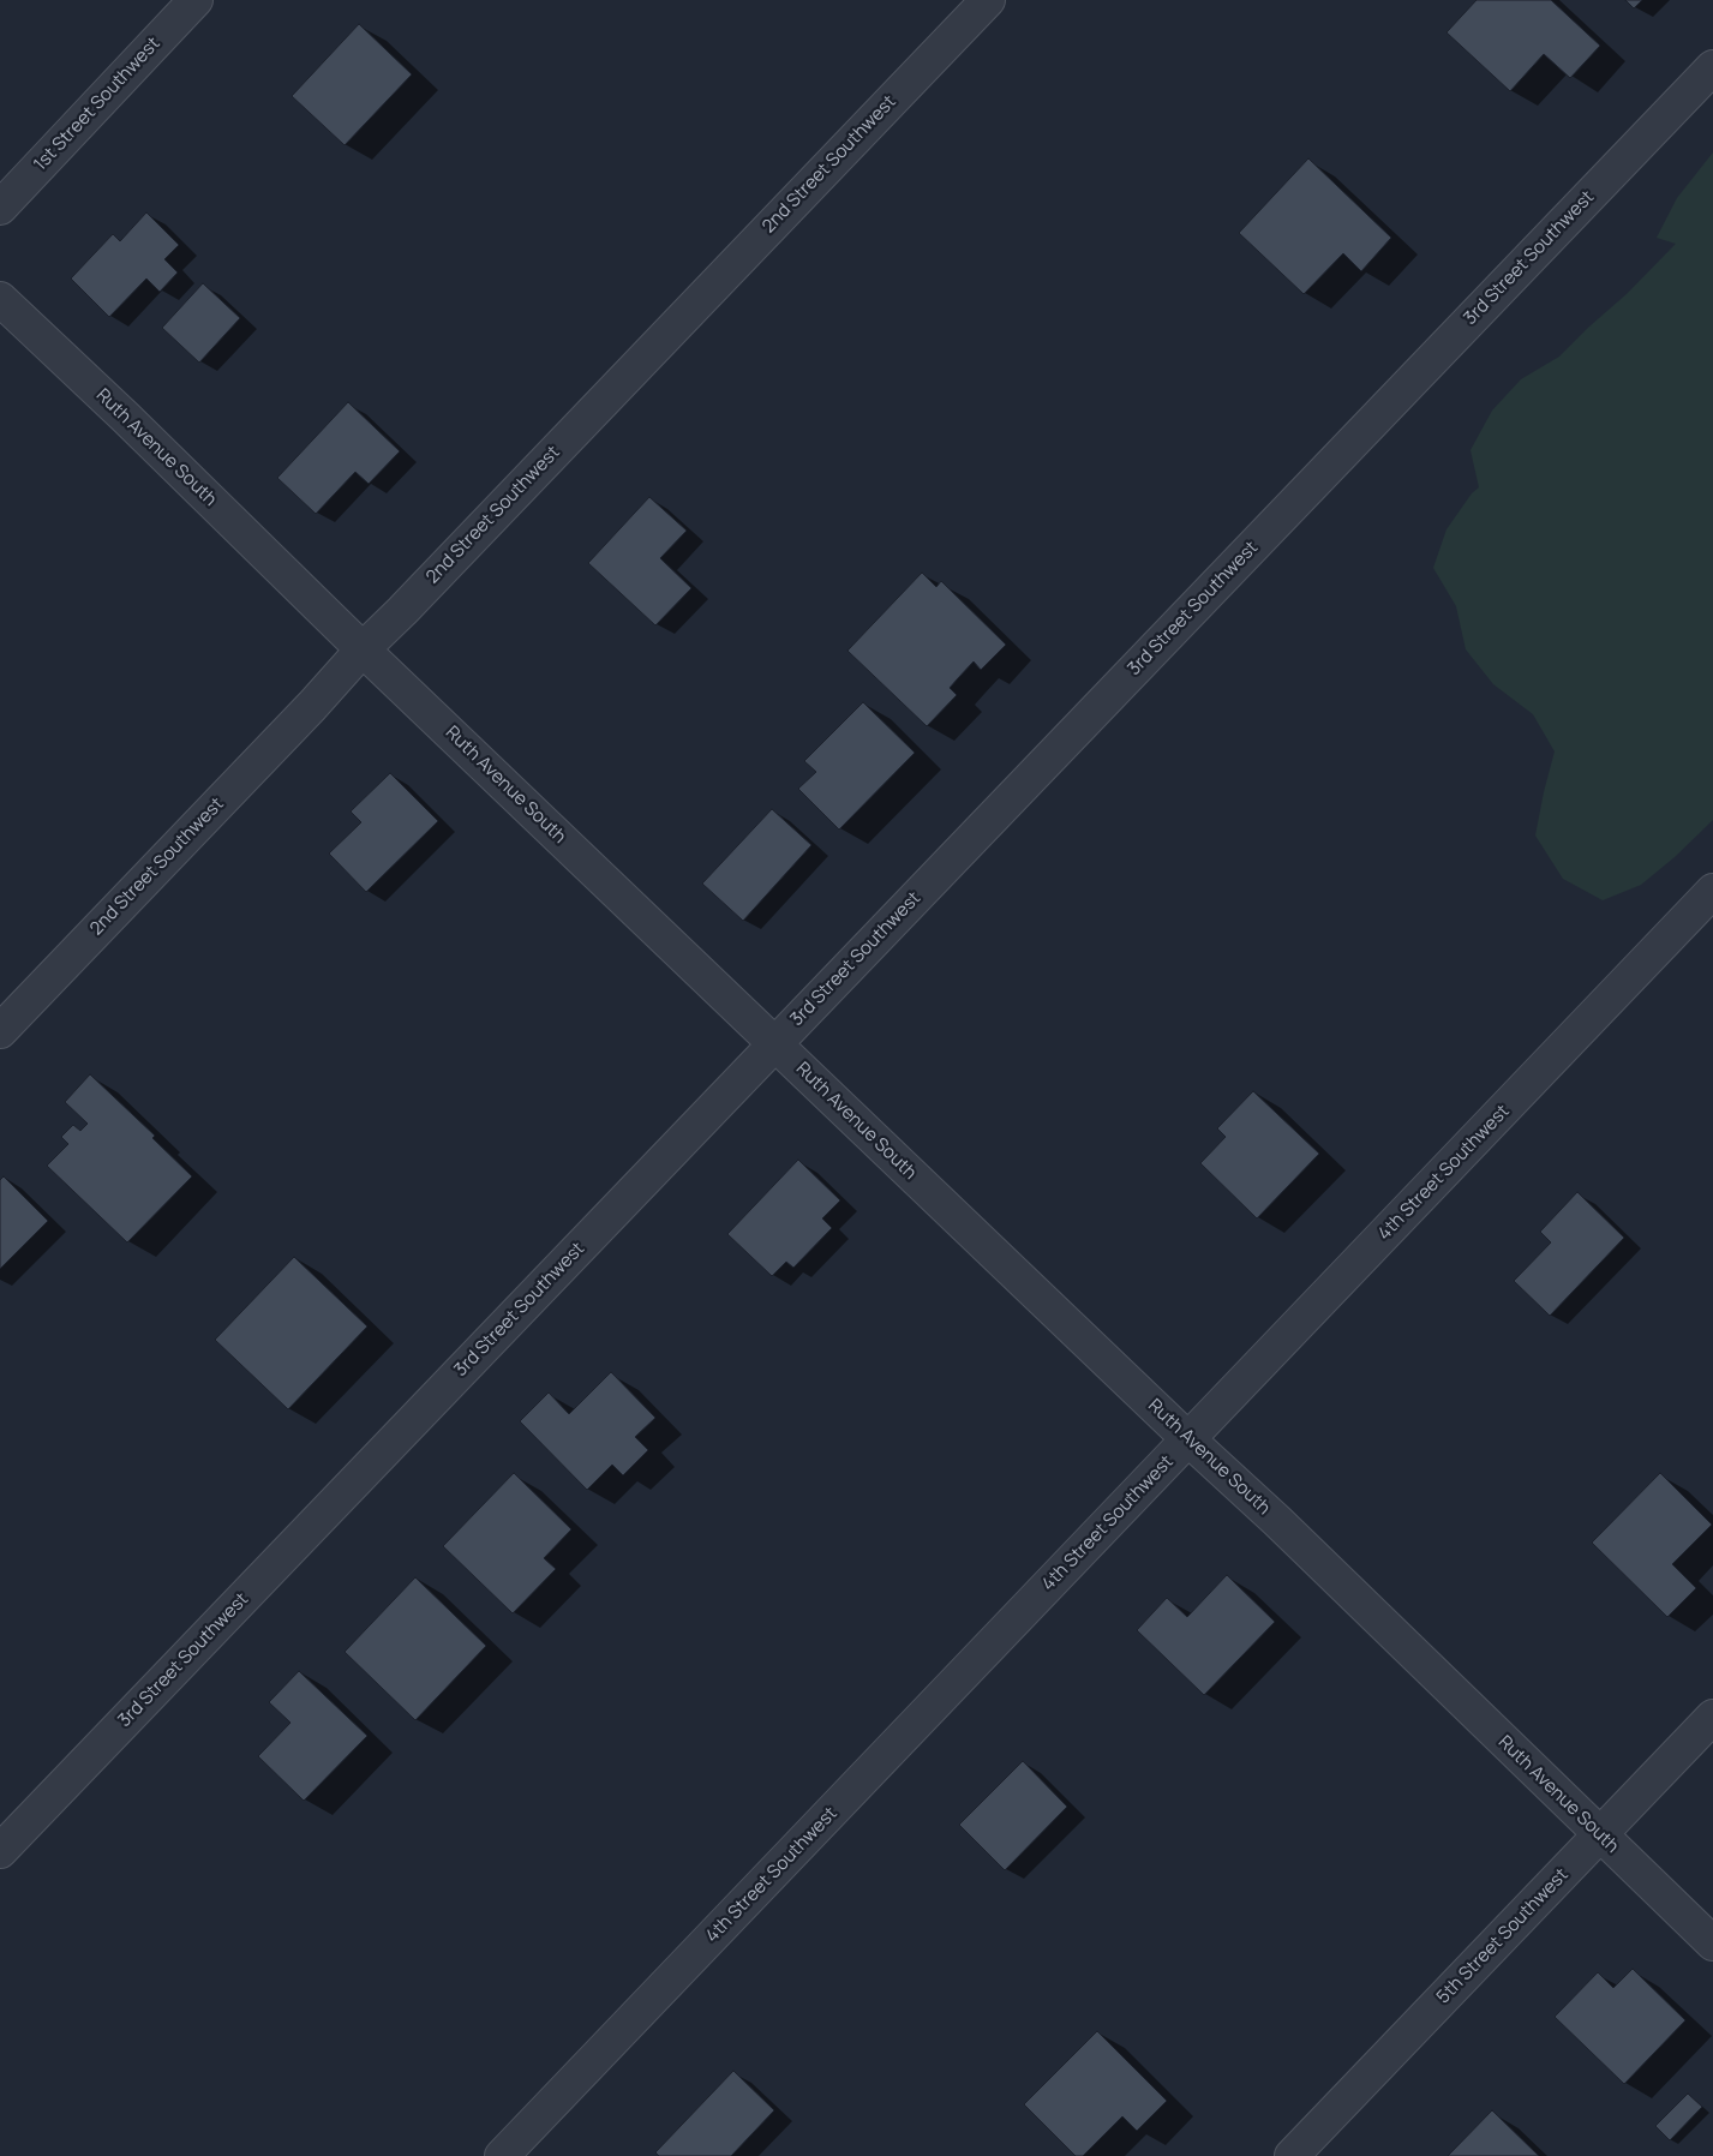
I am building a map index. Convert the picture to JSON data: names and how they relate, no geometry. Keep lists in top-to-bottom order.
{
  "streets": {
    "street": [
      "1st Street Southwest",
      "2nd Street Southwest",
      "3rd Street Southwest",
      "Ruth Avenue South",
      "4th Street Southwest",
      "5th Street Southwest"
    ]
  },
  "crossings": [
    ["2nd Street Southwest", "Ruth Avenue South"],
    ["3rd Street Southwest", "Ruth Avenue South"],
    ["Ruth Avenue South", "4th Street Southwest"],
    ["Ruth Avenue South", "5th Street Southwest"]
  ]
}
